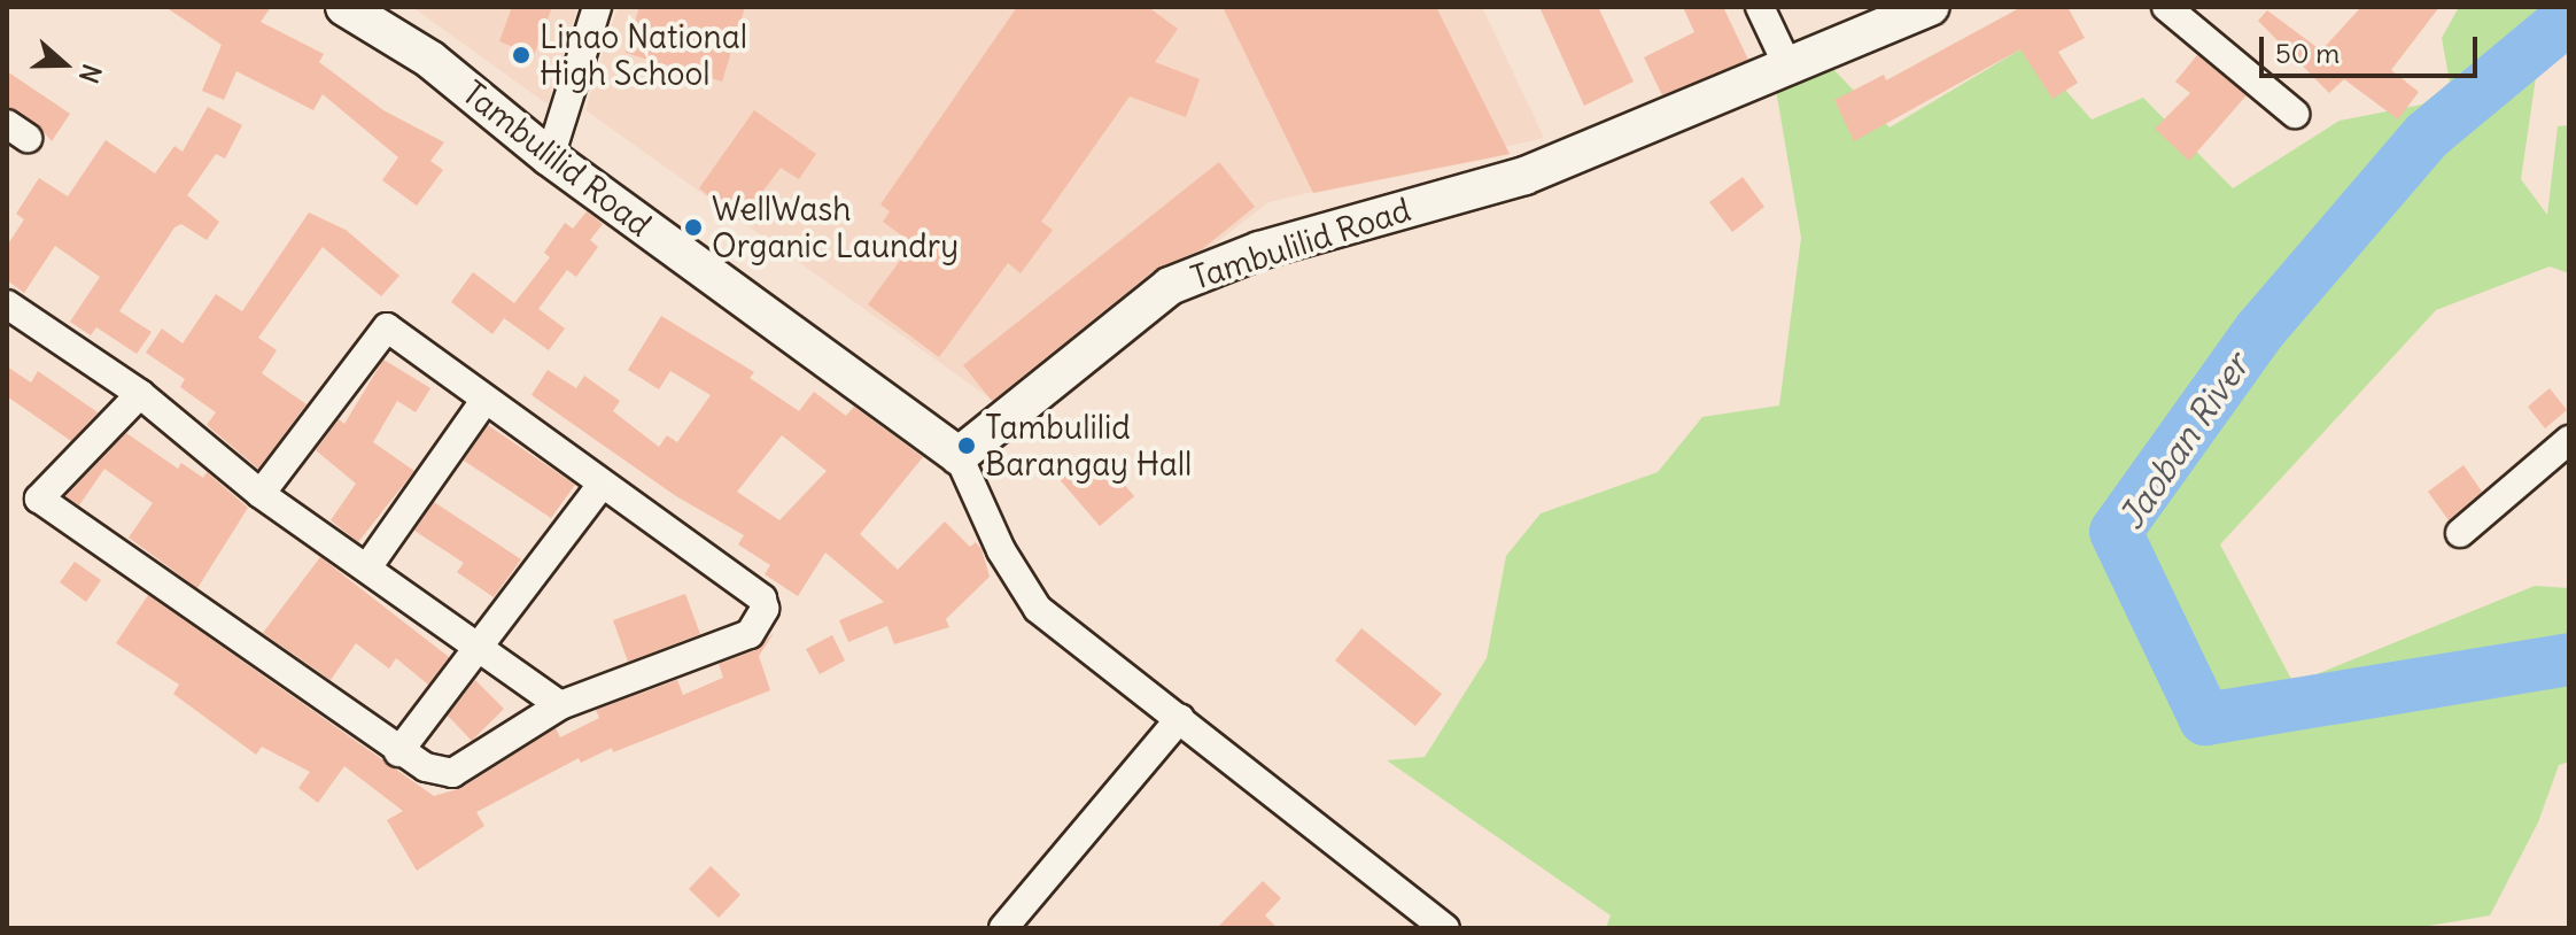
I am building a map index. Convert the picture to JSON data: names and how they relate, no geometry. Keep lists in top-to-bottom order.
{
  "streets": {
    "street": ["Tambulilid Road"]
  },
  "water": ["Jaoban River"],
  "places": ["Linao National High School", "WellWash Organic Laundry", "Tambulilid Barangay Hall"],
  "scale_bar": "50 m",
  "north": "right"
}
